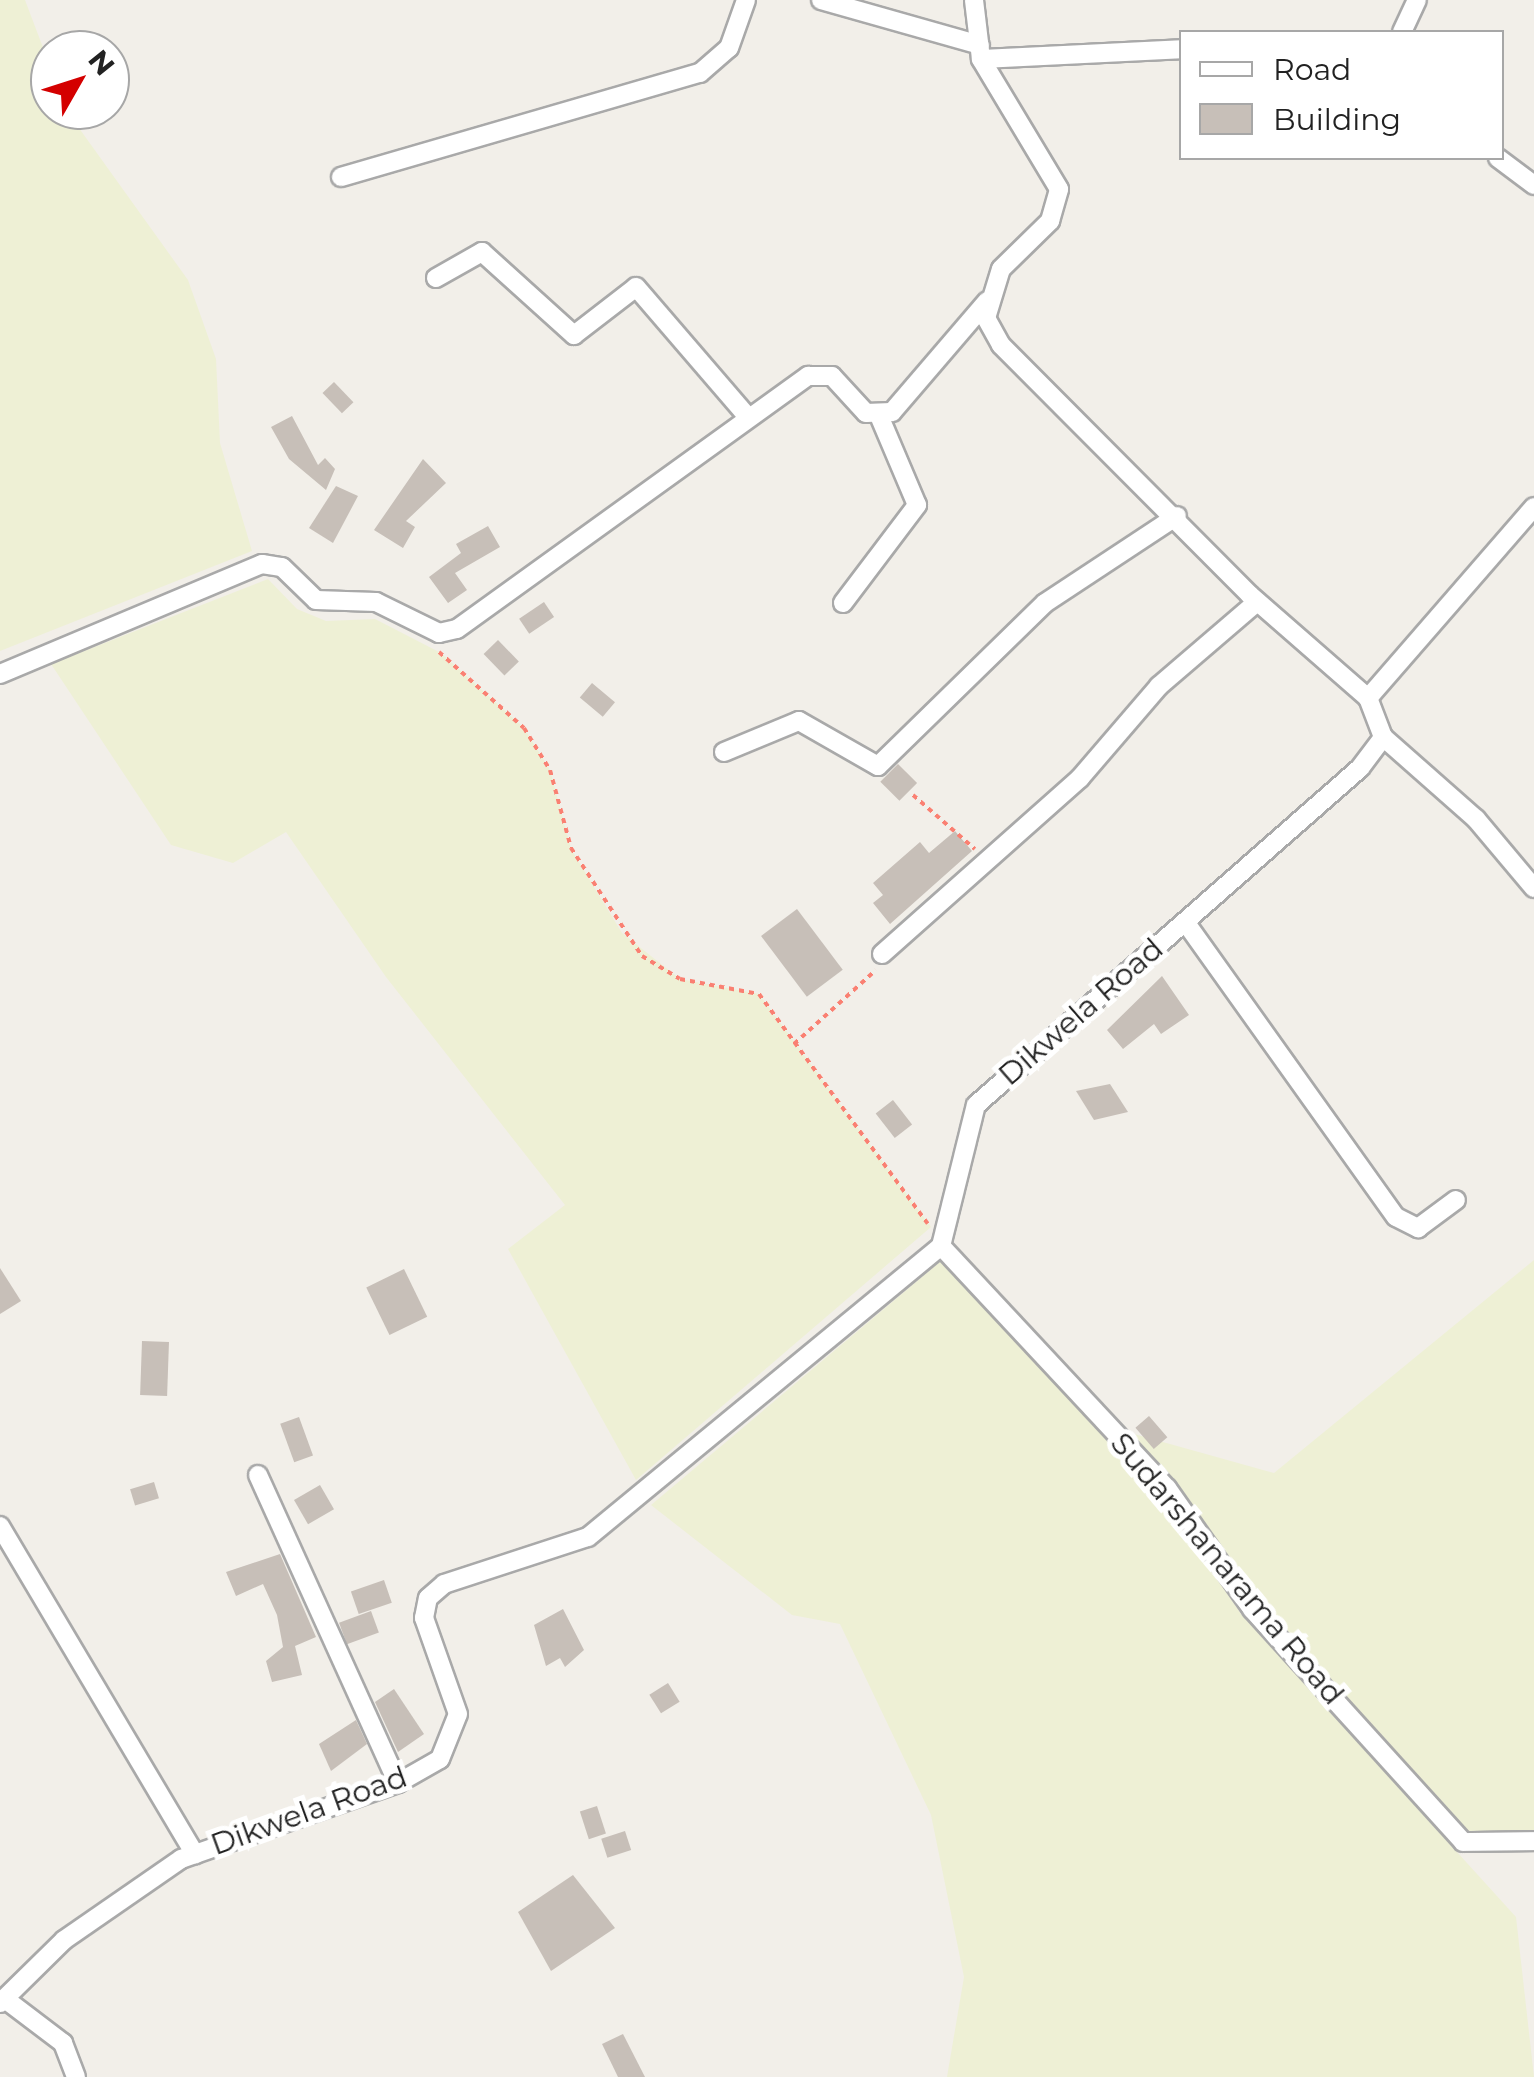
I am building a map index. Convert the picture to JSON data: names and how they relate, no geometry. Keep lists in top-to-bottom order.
{
  "streets": {
    "street": ["Dikwela Road", "Sudarshanarama Road"]
  },
  "crossings": [
    ["Dikwela Road", "Sudarshanarama Road"]
  ],
  "legend": ["Road", "Building"],
  "north": "top right"
}
